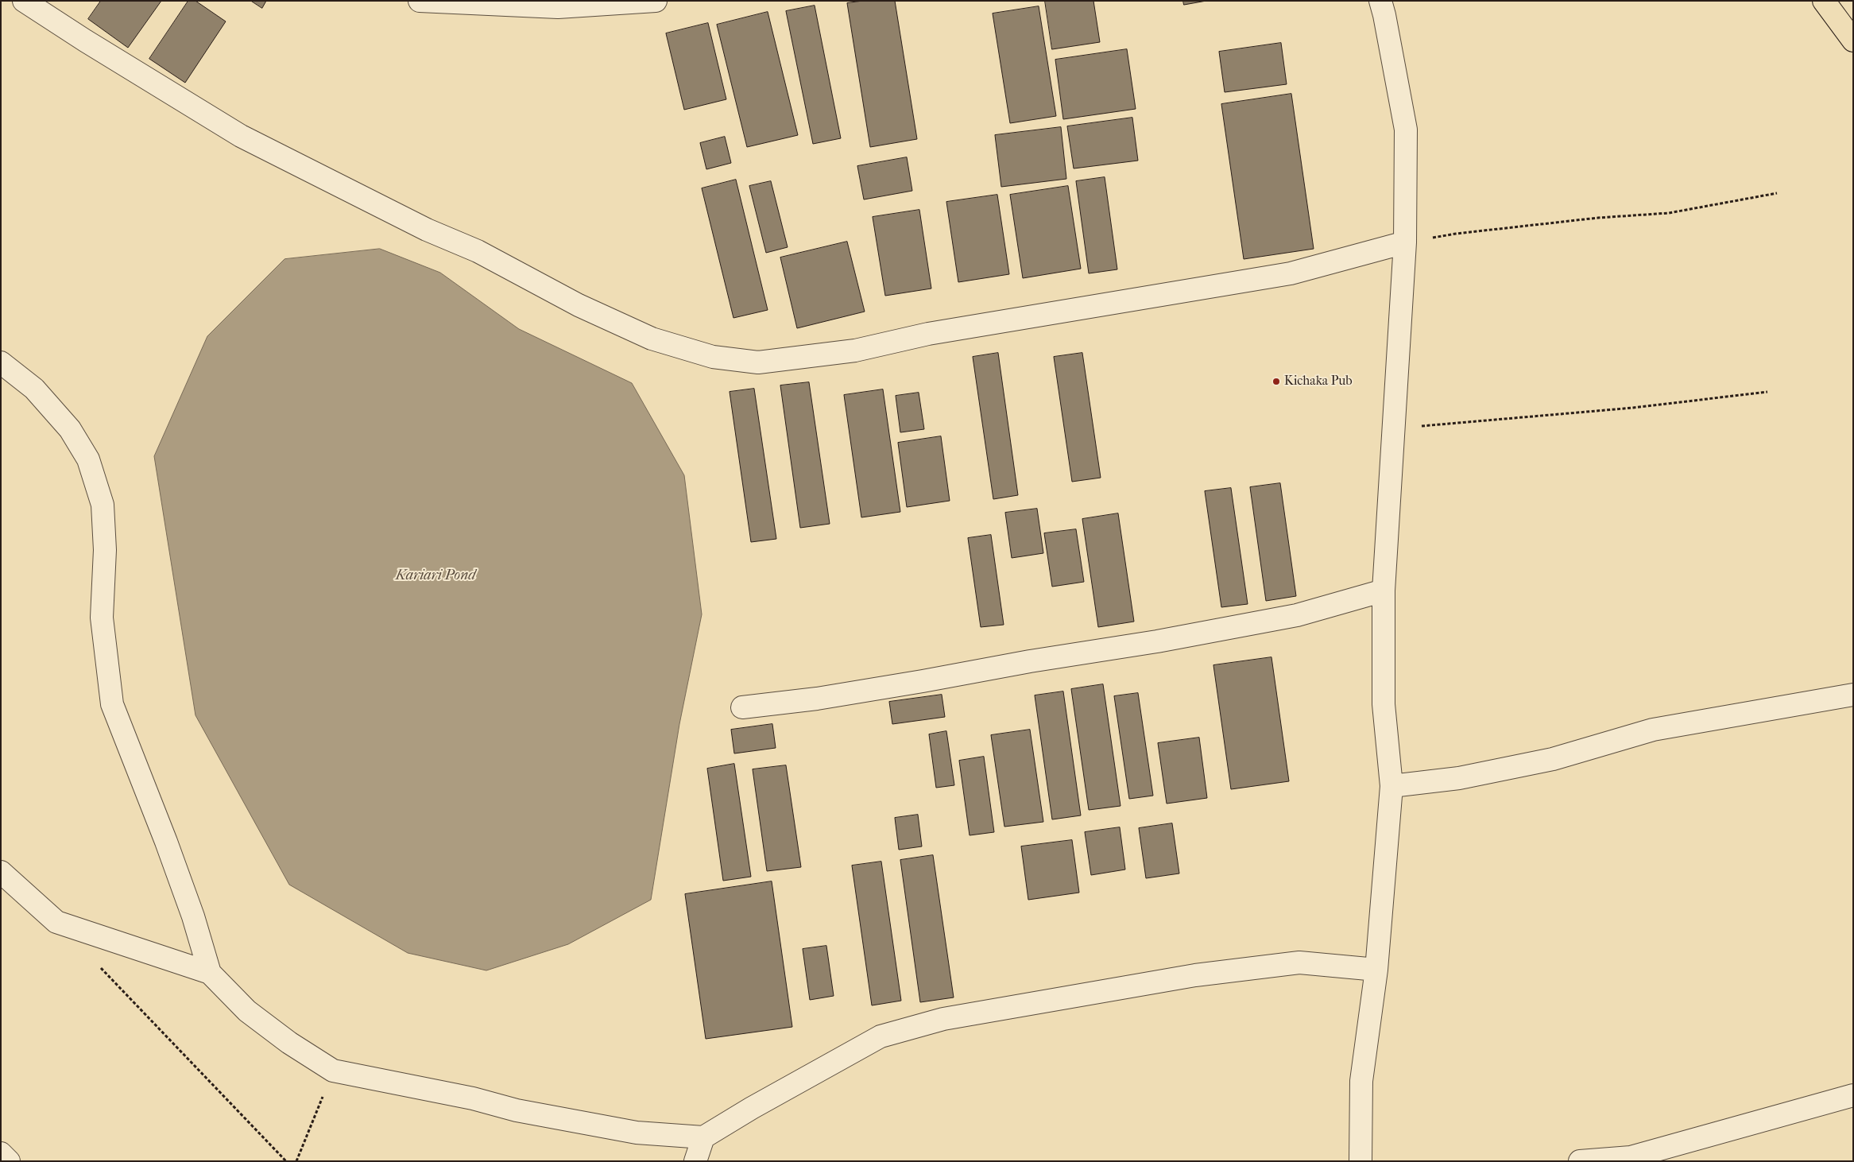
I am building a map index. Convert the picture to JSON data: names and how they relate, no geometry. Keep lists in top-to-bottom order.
{
  "water": ["Kariari Pond"],
  "places": ["Kichaka Pub"]
}
